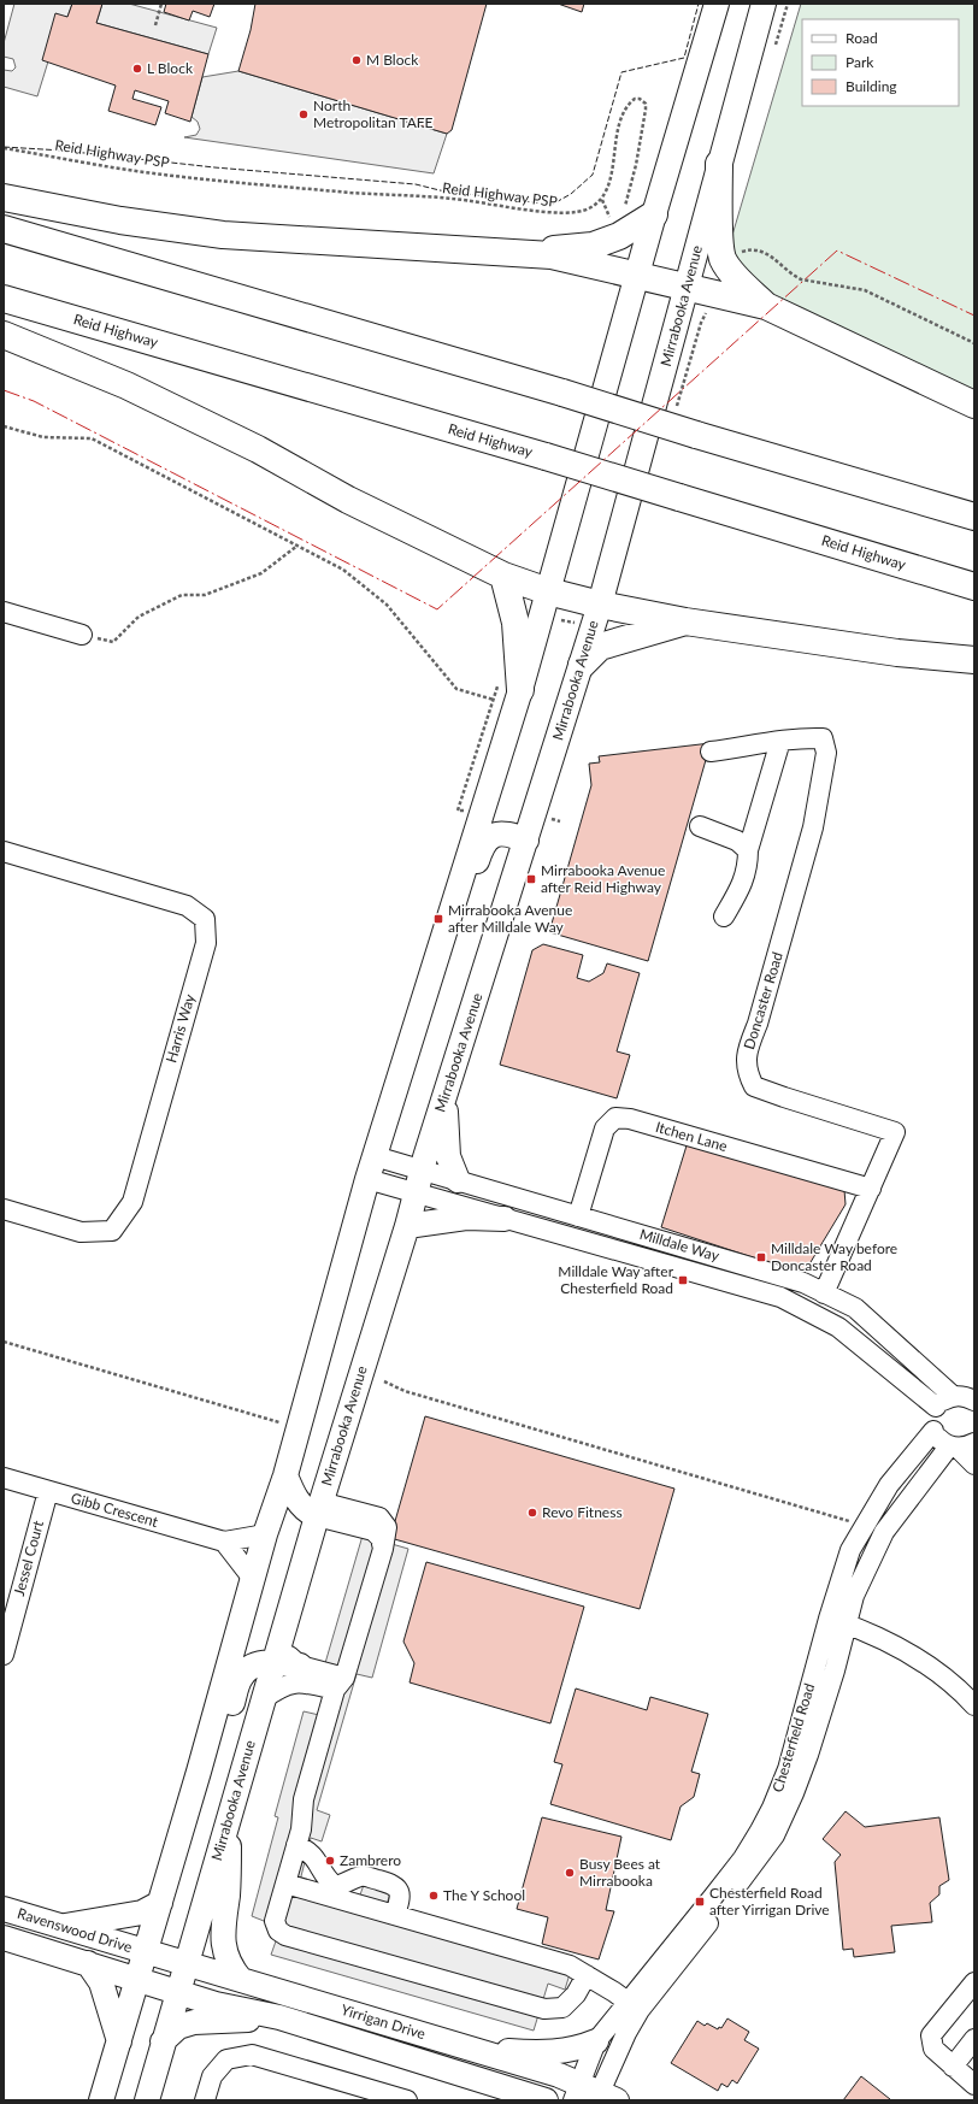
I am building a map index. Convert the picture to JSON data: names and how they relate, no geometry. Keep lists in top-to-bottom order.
{
  "streets": {
    "highway": ["Reid Highway"],
    "main road": ["Mirrabooka Avenue", "Ravenswood Drive", "Yirrigan Drive"],
    "street": [
      "Doncaster Road",
      "Harris Way",
      "Itchen Lane",
      "Milldale Way",
      "Gibb Crescent",
      "Jessel Court",
      "Chesterfield Road"
    ],
    "path": ["Reid Highway PSP"]
  },
  "crossings": [
    ["Mirrabooka Avenue", "Milldale Way"],
    ["Mirrabooka Avenue", "Yirrigan Drive"],
    ["Doncaster Road", "Itchen Lane"],
    ["Doncaster Road", "Milldale Way"],
    ["Itchen Lane", "Milldale Way"],
    ["Gibb Crescent", "Jessel Court"],
    ["Chesterfield Road", "Yirrigan Drive"],
    ["Ravenswood Drive", "Yirrigan Drive"]
  ],
  "places": {
    "other": [
      "M Block",
      "L Block",
      "North Metropolitan TAFE",
      "Revo Fitness",
      "Zambrero",
      "Busy Bees at Mirrabooka",
      "The Y School"
    ],
    "transit": [
      "Mirrabooka Avenue after Reid Highway",
      "Mirrabooka Avenue after Milldale Way",
      "Milldale Way before Doncaster Road",
      "Milldale Way after Chesterfield Road",
      "Chesterfield Road after Yirrigan Drive"
    ]
  },
  "legend": ["Road", "Park", "Building"]
}
